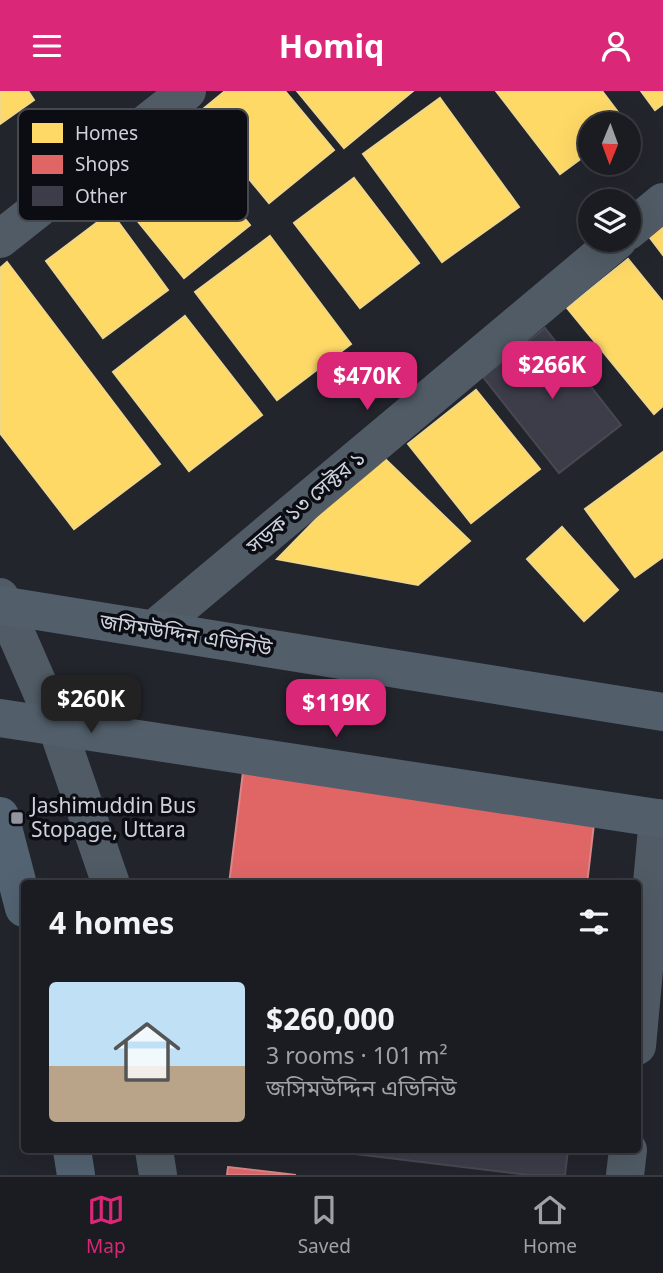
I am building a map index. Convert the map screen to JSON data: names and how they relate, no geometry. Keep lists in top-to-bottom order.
{
  "streets": {
    "street": ["সড়ক ১৩ সেক্টর ১", "জসিমউদ্দিন এভিনিউ"]
  },
  "crossings": [
    ["সড়ক ১৩ সেক্টর ১", "জসিমউদ্দিন এভিনিউ"]
  ],
  "places": {
    "transit": ["Jashimuddin Bus Stopage, Uttara"]
  },
  "legend": ["Homes", "Shops", "Other"],
  "north": "bottom",
  "page": {
    "header": "Homiq",
    "price": [
      "$266K",
      "$470K",
      "$260K",
      "$119K"
    ],
    "heading": "4 homes",
    "list": [
      {
        "name": "$260,000",
        "note": "3 rooms · 101 m² · জসিমউদ্দিন এভিনিউ"
      }
    ],
    "tabs": ["Map", "Saved", "Home"]
  }
}
